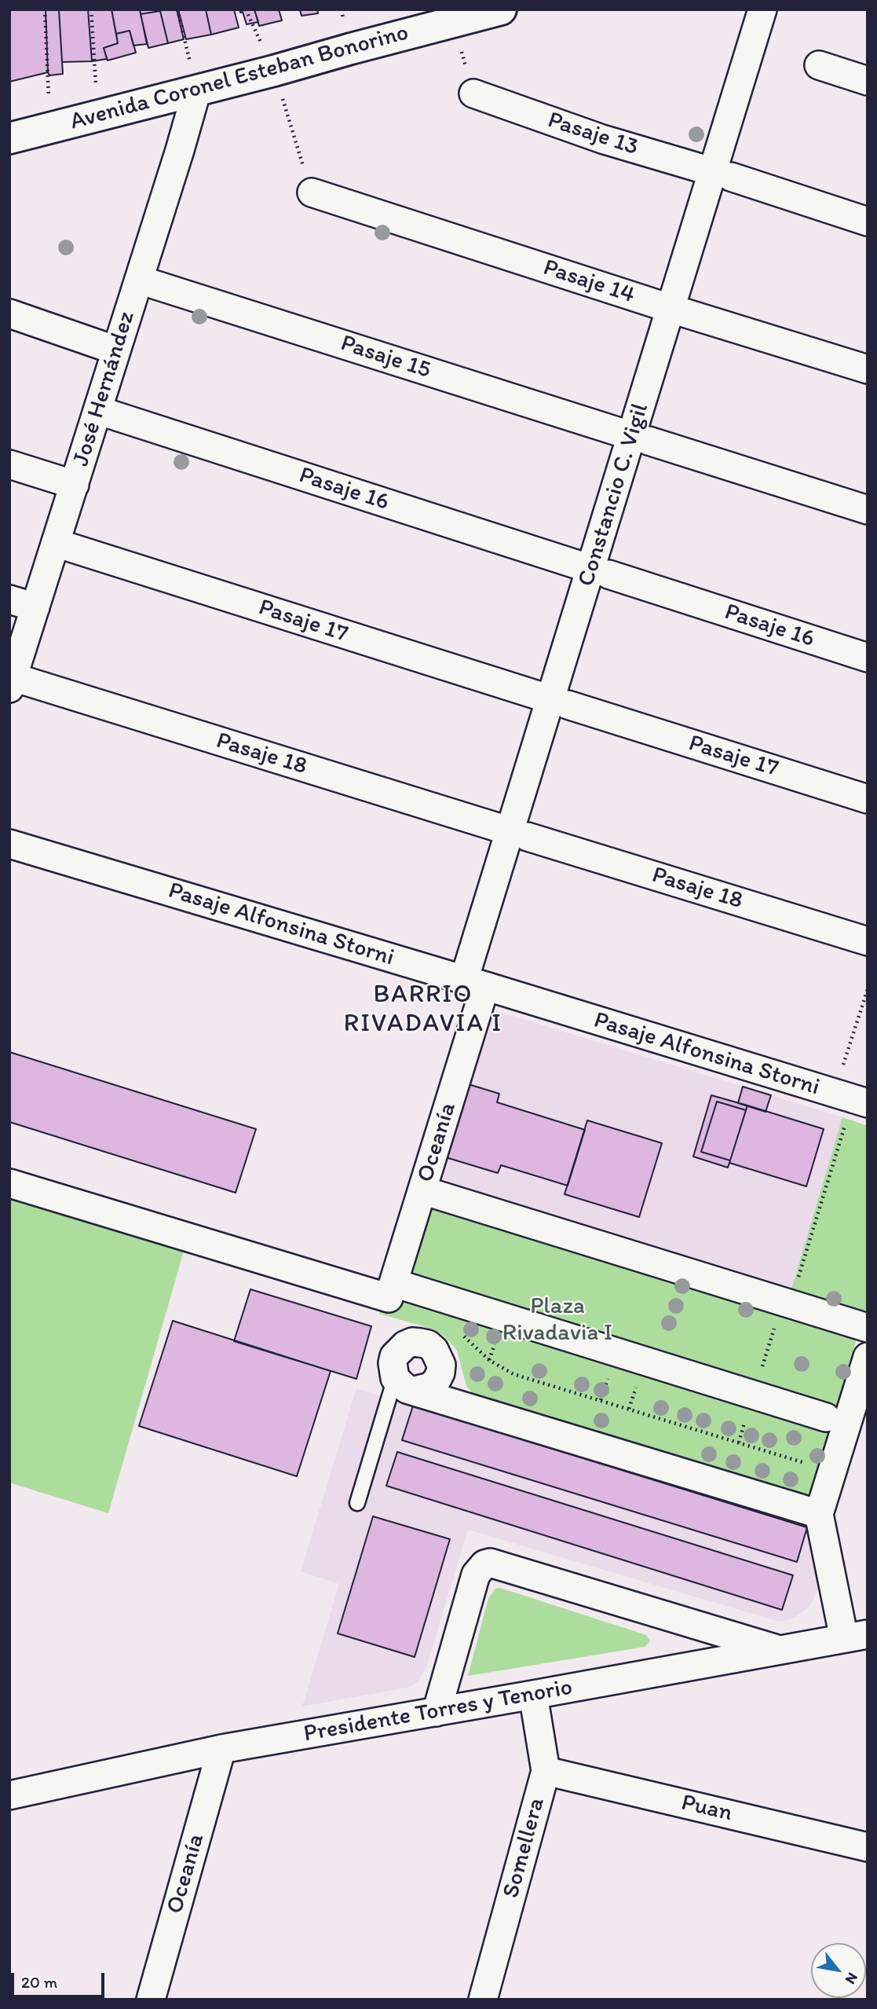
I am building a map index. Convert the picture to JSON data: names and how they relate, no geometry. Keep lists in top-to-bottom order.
{
  "streets": {
    "street": [
      "Avenida Coronel Esteban Bonorino",
      "Pasaje 13",
      "Pasaje 14",
      "Pasaje 15",
      "José Hernández",
      "Pasaje 16",
      "Constancio C. Vigil",
      "Pasaje 17",
      "Pasaje 18",
      "Pasaje Alfonsina Storni",
      "Oceanía",
      "Presidente Torres y Tenorio",
      "Puan",
      "Somellera"
    ]
  },
  "crossings": [
    ["Avenida Coronel Esteban Bonorino", "José Hernández"],
    ["Pasaje 13", "Constancio C. Vigil"],
    ["Pasaje 14", "Constancio C. Vigil"],
    ["Pasaje 15", "José Hernández"],
    ["Pasaje 15", "Constancio C. Vigil"],
    ["José Hernández", "Pasaje 16"],
    ["José Hernández", "Pasaje 17"],
    ["José Hernández", "Pasaje 18"],
    ["Pasaje 16", "Constancio C. Vigil"],
    ["Constancio C. Vigil", "Pasaje 17"],
    ["Constancio C. Vigil", "Pasaje 18"],
    ["Constancio C. Vigil", "Pasaje Alfonsina Storni"],
    ["Constancio C. Vigil", "Oceanía"],
    ["Pasaje Alfonsina Storni", "Oceanía"],
    ["Oceanía", "Presidente Torres y Tenorio"],
    ["Presidente Torres y Tenorio", "Somellera"],
    ["Puan", "Somellera"]
  ],
  "districts": ["BARRIO RIVADAVIA I"],
  "parks": ["Plaza Rivadavia I"],
  "scale_bar": "20 m",
  "north": "bottom right"
}
